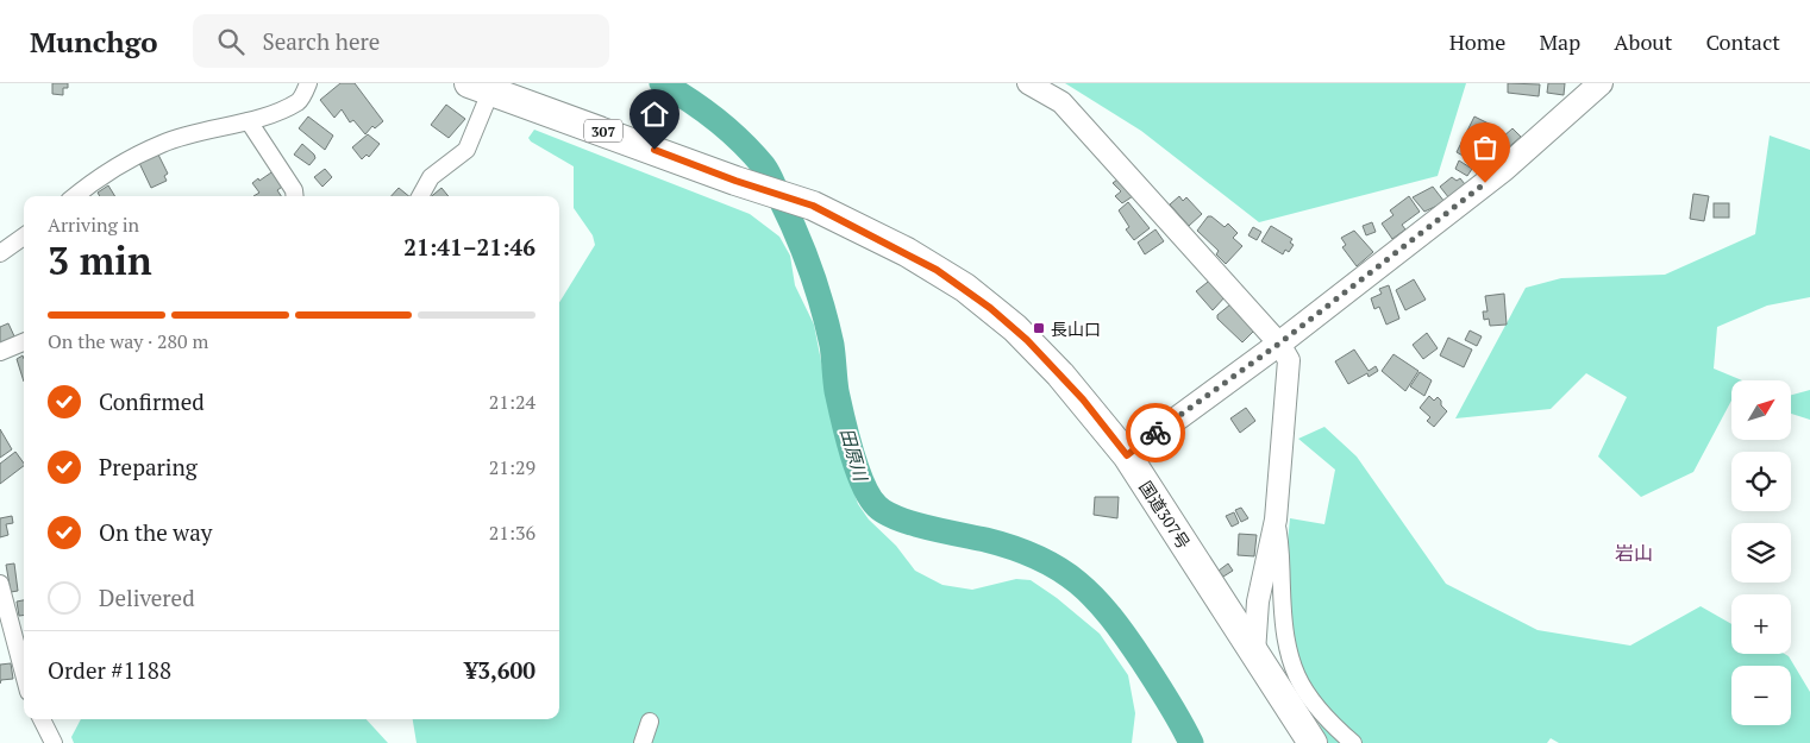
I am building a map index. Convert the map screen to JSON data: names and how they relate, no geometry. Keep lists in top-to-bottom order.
{
  "streets": {
    "highway": ["307", "国道307号"]
  },
  "districts": ["岩山"],
  "water": ["田原川"],
  "places": {
    "transit": ["長山口"]
  },
  "north": "top right",
  "page": {
    "header": "Munchgo",
    "search": "Search here",
    "nav": [
      "Home",
      "Map",
      "About",
      "Contact"
    ],
    "heading": ["3 min", "Arriving in", "21:41–21:46"],
    "panel": ["Order #1188", "¥3,600"],
    "bar": "On the way · 280 m",
    "list": [
      ["Confirmed", "21:24"],
      ["Preparing", "21:29"],
      ["On the way", "21:36"],
      "Delivered"
    ],
    "map_buttons": ["+", "−"]
  }
}
